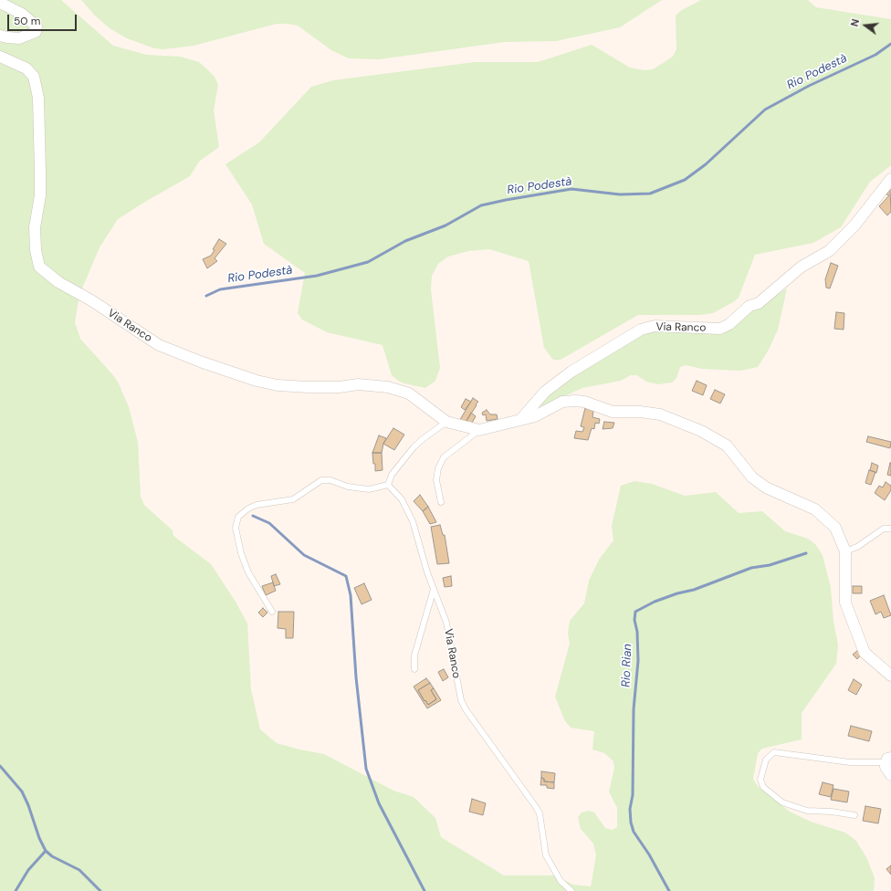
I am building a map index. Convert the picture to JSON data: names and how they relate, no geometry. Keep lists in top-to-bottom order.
{
  "streets": {
    "street": ["Via Ranco"]
  },
  "water": ["Rio Podestà", "Rio Rian"],
  "scale_bar": "50 m",
  "north": "left"
}
